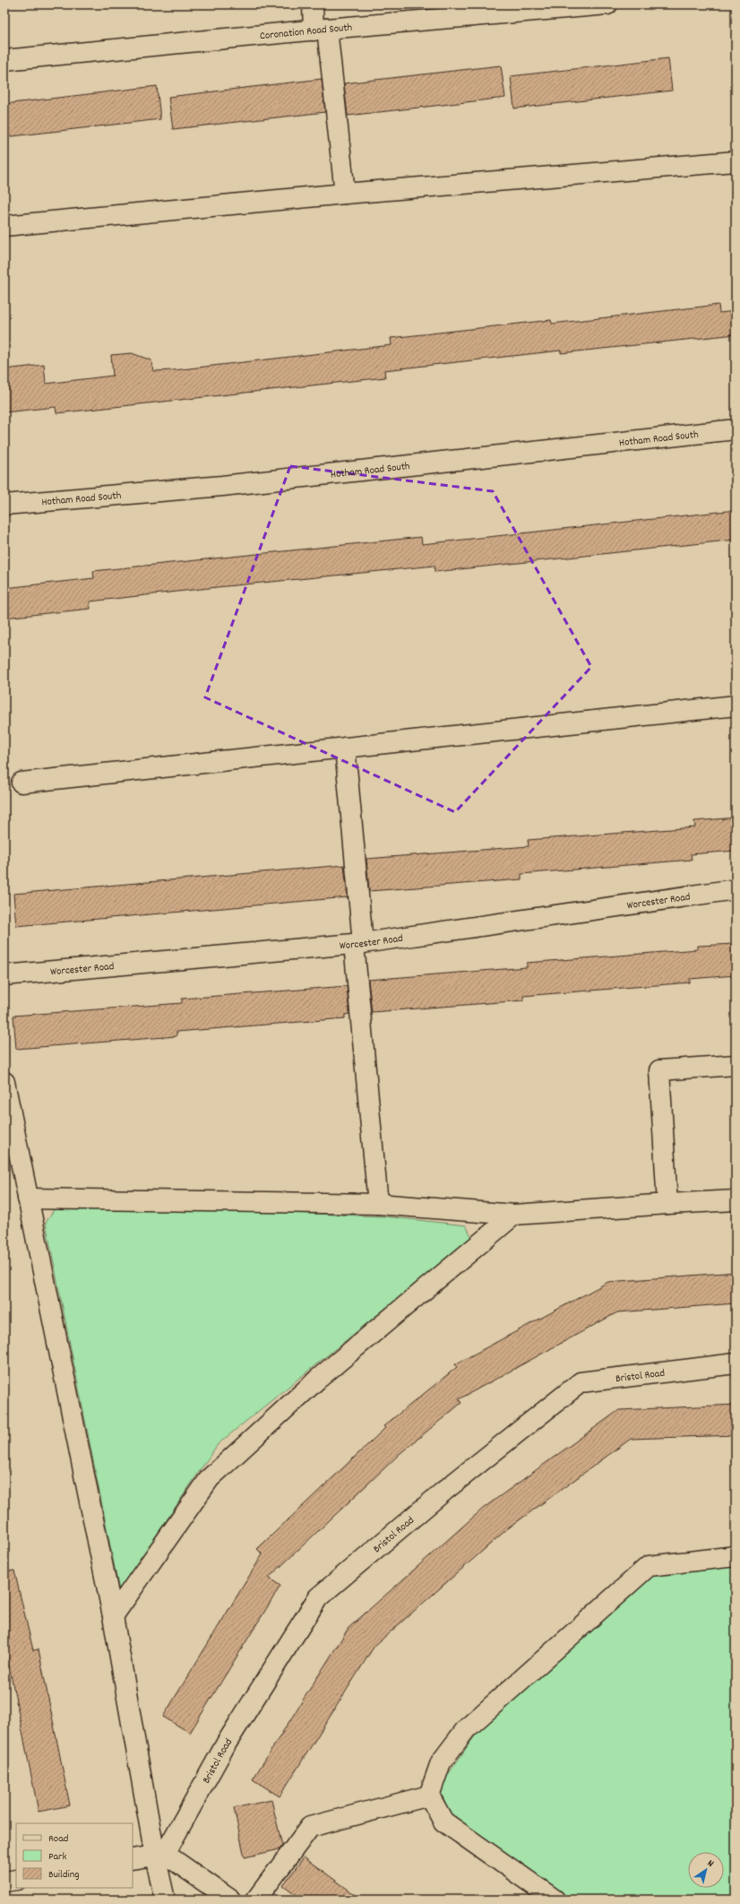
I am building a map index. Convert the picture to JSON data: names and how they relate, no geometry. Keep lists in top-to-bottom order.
{
  "streets": {
    "street": [
      "Coronation Road South",
      "Hotham Road South",
      "Worcester Road",
      "Bristol Road"
    ]
  },
  "legend": ["Road", "Park", "Building"],
  "north": "top right"
}
